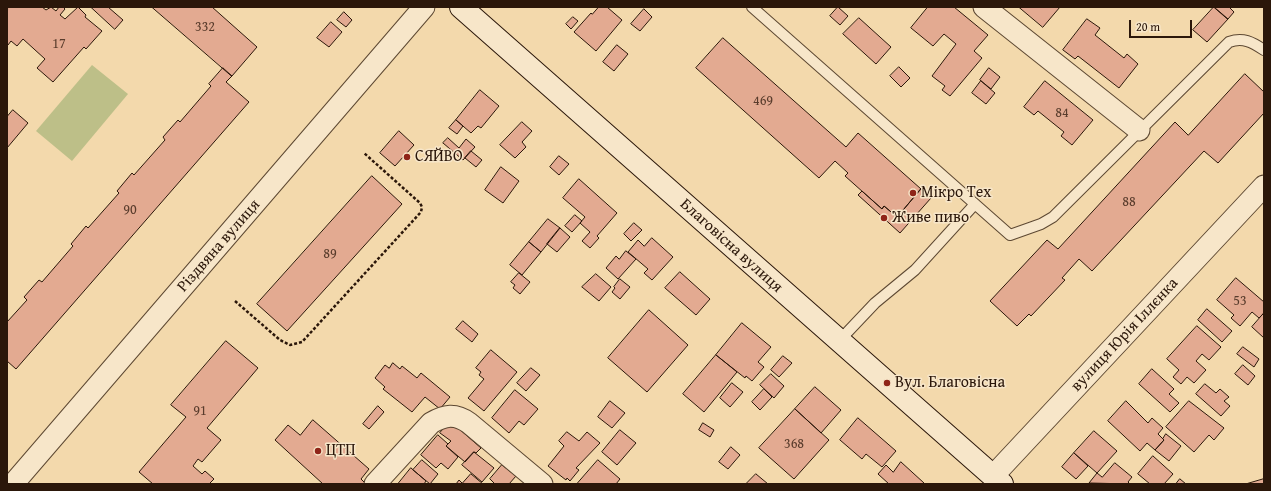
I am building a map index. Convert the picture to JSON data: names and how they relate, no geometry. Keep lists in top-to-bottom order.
{
  "streets": {
    "main road": ["Благовісна вулиця"],
    "street": ["Різдвяна вулиця", "вулиця Юрія Іллєнка"]
  },
  "crossings": [
    ["Благовісна вулиця", "вулиця Юрія Іллєнка"]
  ],
  "places": [
    "СЯЙВО",
    "Мікро Тех",
    "Живе пиво",
    "Вул. Благовісна",
    "ЦТП"
  ],
  "house_numbers": [
    "332",
    "17",
    "469",
    "84",
    "88",
    "90",
    "89",
    "53",
    "91",
    "368"
  ],
  "scale_bar": "20 m"
}
